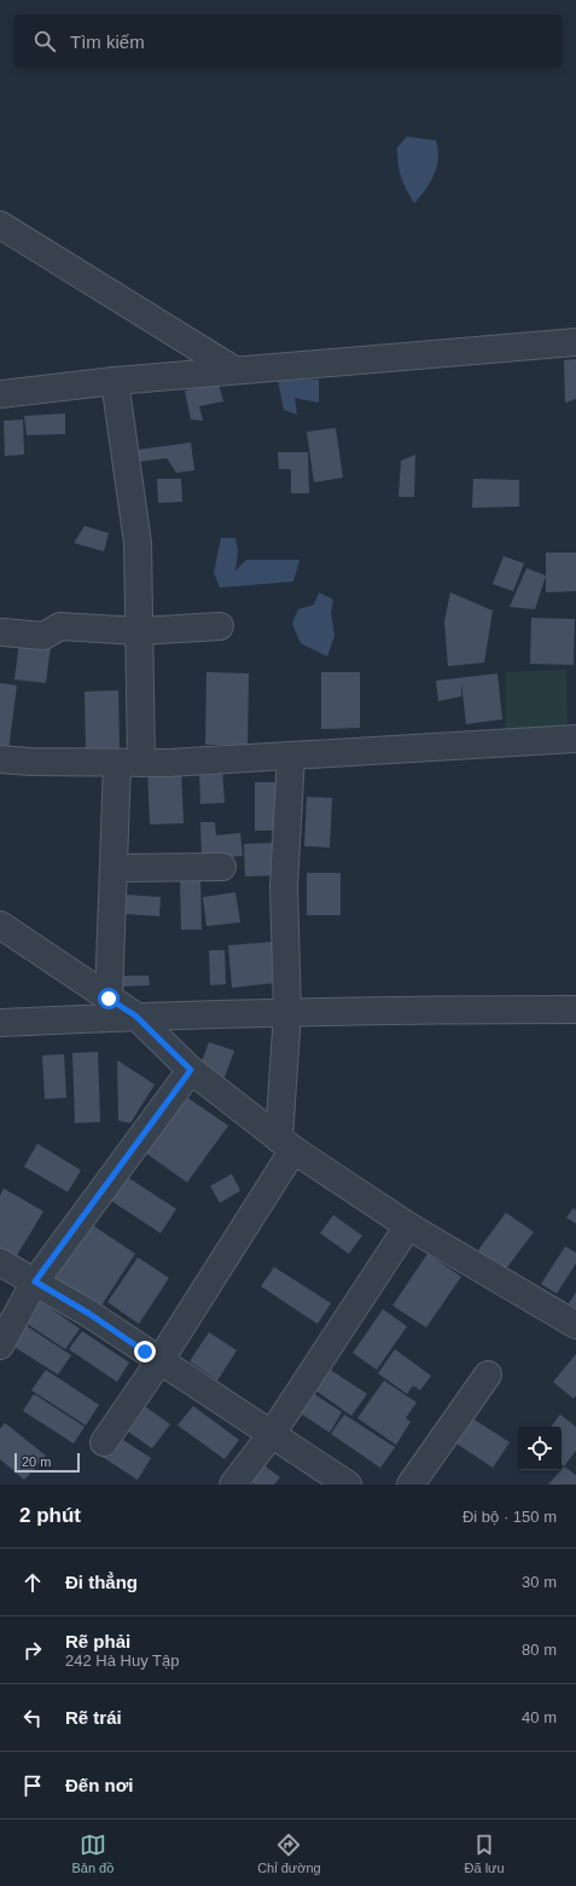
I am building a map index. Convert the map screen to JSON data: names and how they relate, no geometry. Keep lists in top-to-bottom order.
{
  "scale_bar": "20 m",
  "page": {
    "search": "Tìm kiếm",
    "scale": "20 m",
    "heading": ["2 phút", "Đi bộ · 150 m"],
    "list": [
      ["Đi thẳng", "30 m"],
      ["Rẽ phải", "242 Hà Huy Tập", "80 m"],
      ["Rẽ trái", "40 m"],
      "Đến nơi"
    ],
    "nav": ["Bản đồ", "Chỉ đường", "Đã lưu"]
  }
}
